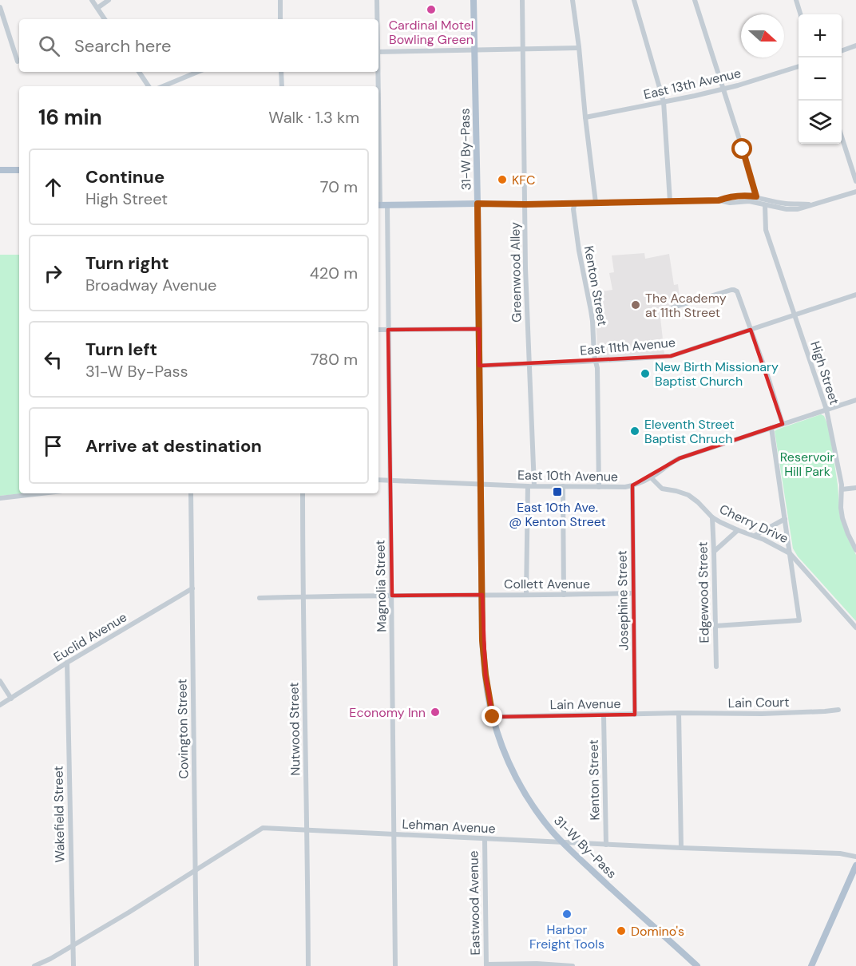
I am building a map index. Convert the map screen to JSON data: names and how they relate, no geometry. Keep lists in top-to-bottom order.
{
  "streets": {
    "main road": ["31-W By-Pass"],
    "street": [
      "East 13th Avenue",
      "Greenwood Alley",
      "Kenton Street",
      "East 11th Avenue",
      "High Street",
      "East 10th Avenue",
      "Cherry Drive",
      "Collett Avenue",
      "Magnolia Street",
      "Edgewood Street",
      "Josephine Street",
      "Euclid Avenue",
      "Lain Court",
      "Lain Avenue",
      "Covington Street",
      "Nutwood Street",
      "Wakefield Street",
      "Lehman Avenue",
      "Eastwood Avenue"
    ]
  },
  "crossings": [
    ["31-W By-Pass", "East 11th Avenue"],
    ["31-W By-Pass", "East 10th Avenue"],
    ["31-W By-Pass", "Collett Avenue"],
    ["31-W By-Pass", "Lain Avenue"],
    ["31-W By-Pass", "Lehman Avenue"],
    ["Greenwood Alley", "East 11th Avenue"],
    ["Greenwood Alley", "East 10th Avenue"],
    ["Kenton Street", "East 11th Avenue"],
    ["Kenton Street", "East 10th Avenue"],
    ["Kenton Street", "Lain Avenue"],
    ["Kenton Street", "Lehman Avenue"],
    ["East 11th Avenue", "High Street"],
    ["High Street", "East 10th Avenue"],
    ["East 10th Avenue", "Cherry Drive"],
    ["East 10th Avenue", "Magnolia Street"],
    ["East 10th Avenue", "Josephine Street"],
    ["Cherry Drive", "Edgewood Street"],
    ["Collett Avenue", "Magnolia Street"],
    ["Collett Avenue", "Josephine Street"],
    ["Collett Avenue", "Nutwood Street"],
    ["Magnolia Street", "Lehman Avenue"],
    ["Josephine Street", "Lain Avenue"],
    ["Euclid Avenue", "Covington Street"],
    ["Euclid Avenue", "Wakefield Street"],
    ["Lain Court", "Lain Avenue"],
    ["Covington Street", "Lehman Avenue"],
    ["Nutwood Street", "Lehman Avenue"],
    ["Wakefield Street", "Lehman Avenue"],
    ["Lehman Avenue", "Eastwood Avenue"]
  ],
  "parks": ["Reservoir Hill Park"],
  "places": {
    "other": [
      "Cardinal Motel Bowling Green",
      "KFC",
      "The Academy at 11th Street",
      "New Birth Missionary Baptist Church",
      "Eleventh Street Baptist Chruch",
      "Economy Inn",
      "Harbor Freight Tools",
      "Domino's"
    ],
    "transit": ["East 10th Ave. @ Kenton Street"]
  },
  "north": "right",
  "page": {
    "map_buttons": ["+", "−"],
    "search": "Search here",
    "heading": ["16 min", "Walk · 1.3 km"],
    "list": [
      ["Continue", "High Street", "70 m"],
      ["Turn right", "Broadway Avenue", "420 m"],
      ["Turn left", "31-W By-Pass", "780 m"],
      "Arrive at destination"
    ]
  }
}
